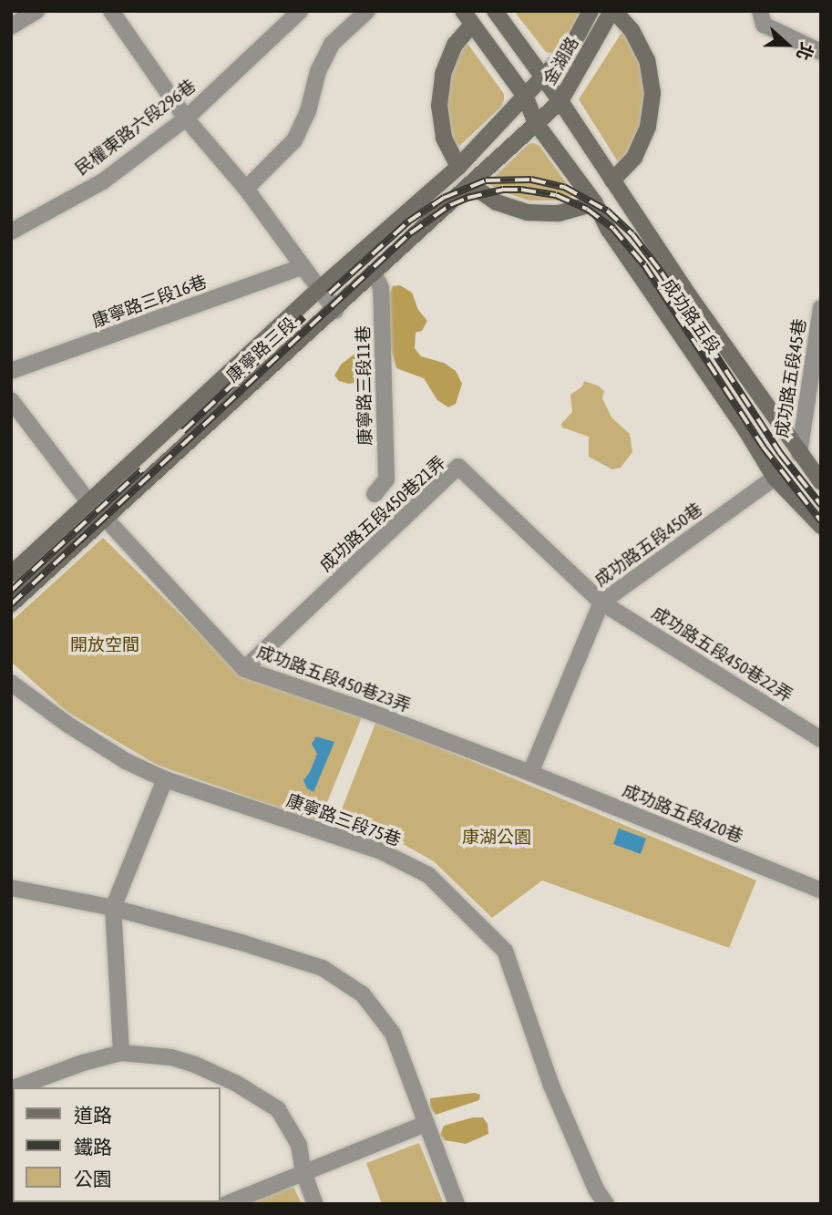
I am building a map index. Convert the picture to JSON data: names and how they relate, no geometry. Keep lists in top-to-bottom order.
{
  "streets": {
    "main road": ["金湖路", "成功路五段", "康寧路三段"],
    "street": [
      "民權東路六段296巷",
      "康寧路三段16巷",
      "成功路五段45巷",
      "康寧路三段11巷",
      "成功路五段450巷21弄",
      "成功路五段450巷",
      "成功路五段450巷22弄",
      "成功路五段450巷23弄",
      "成功路五段420巷",
      "康寧路三段75巷"
    ]
  },
  "crossings": [
    ["金湖路", "成功路五段"],
    ["金湖路", "康寧路三段"],
    ["成功路五段", "康寧路三段"],
    ["成功路五段", "成功路五段45巷"],
    ["成功路五段", "成功路五段450巷"],
    ["康寧路三段", "康寧路三段11巷"],
    ["康寧路三段", "成功路五段450巷23弄"],
    ["成功路五段450巷21弄", "成功路五段450巷"],
    ["成功路五段450巷21弄", "成功路五段450巷22弄"],
    ["成功路五段450巷21弄", "成功路五段450巷23弄"],
    ["成功路五段450巷", "成功路五段450巷22弄"],
    ["成功路五段450巷", "成功路五段450巷23弄"],
    ["成功路五段450巷", "成功路五段420巷"],
    ["成功路五段450巷23弄", "成功路五段420巷"]
  ],
  "parks": ["開放空間", "康湖公園"],
  "legend": ["道路", "鐵路", "公園"],
  "north": "right"
}
